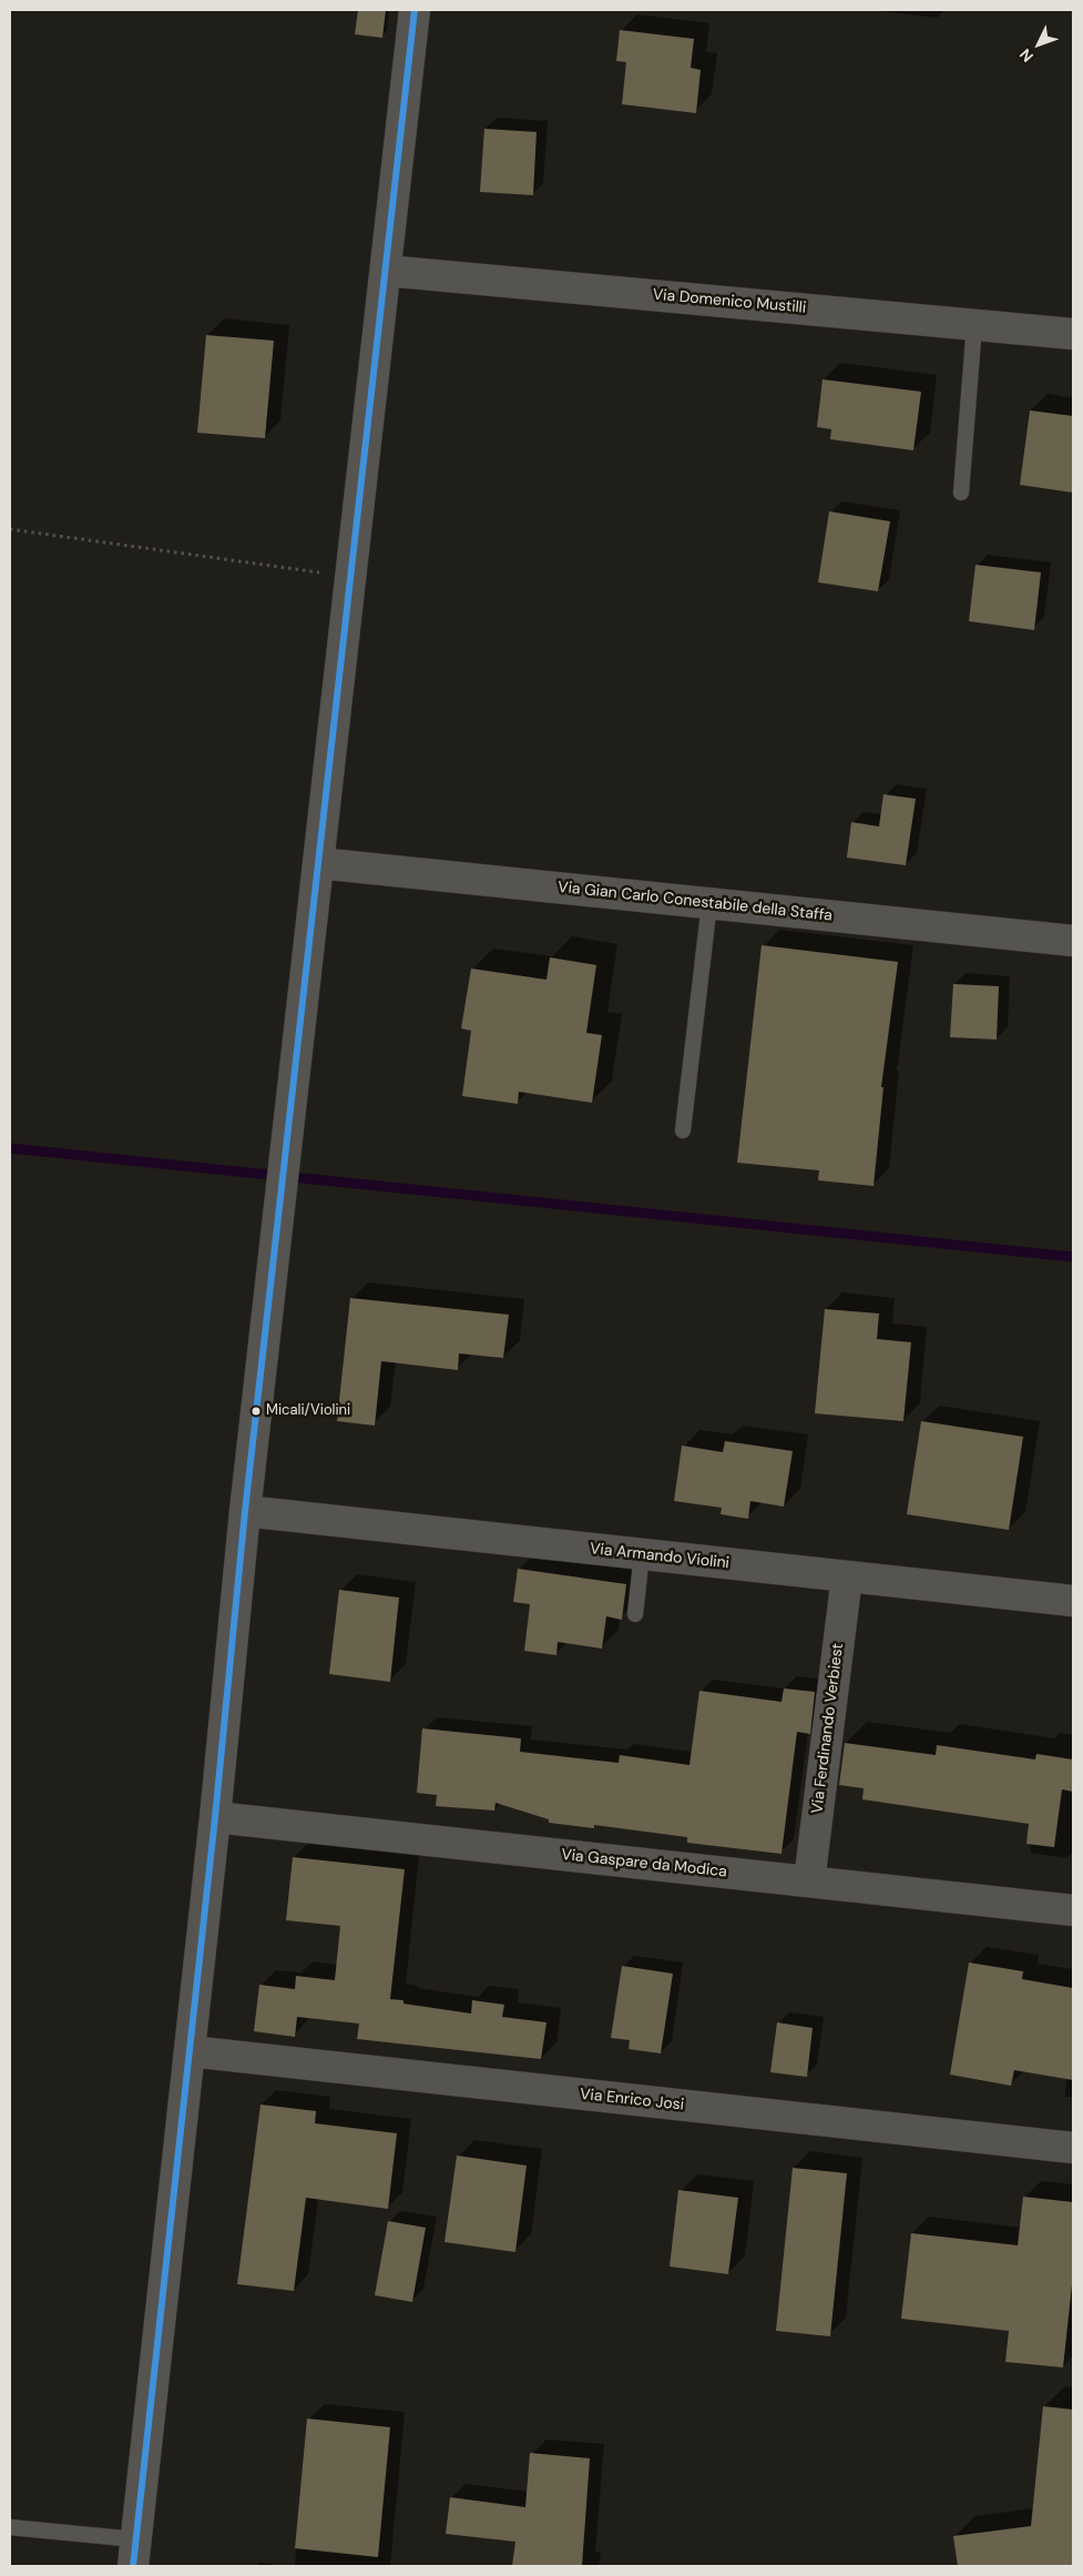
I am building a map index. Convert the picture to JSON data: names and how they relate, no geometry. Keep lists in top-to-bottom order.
{
  "streets": {
    "street": [
      "Via Domenico Mustilli",
      "Via Gian Carlo Conestabile della Staffa",
      "Via Armando Violini",
      "Via Ferdinando Verbiest",
      "Via Gaspare da Modica",
      "Via Enrico Josi"
    ]
  },
  "crossings": [
    ["Via Armando Violini", "Via Ferdinando Verbiest"],
    ["Via Ferdinando Verbiest", "Via Gaspare da Modica"]
  ],
  "places": ["Micali/Violini"],
  "north": "bottom left"
}
